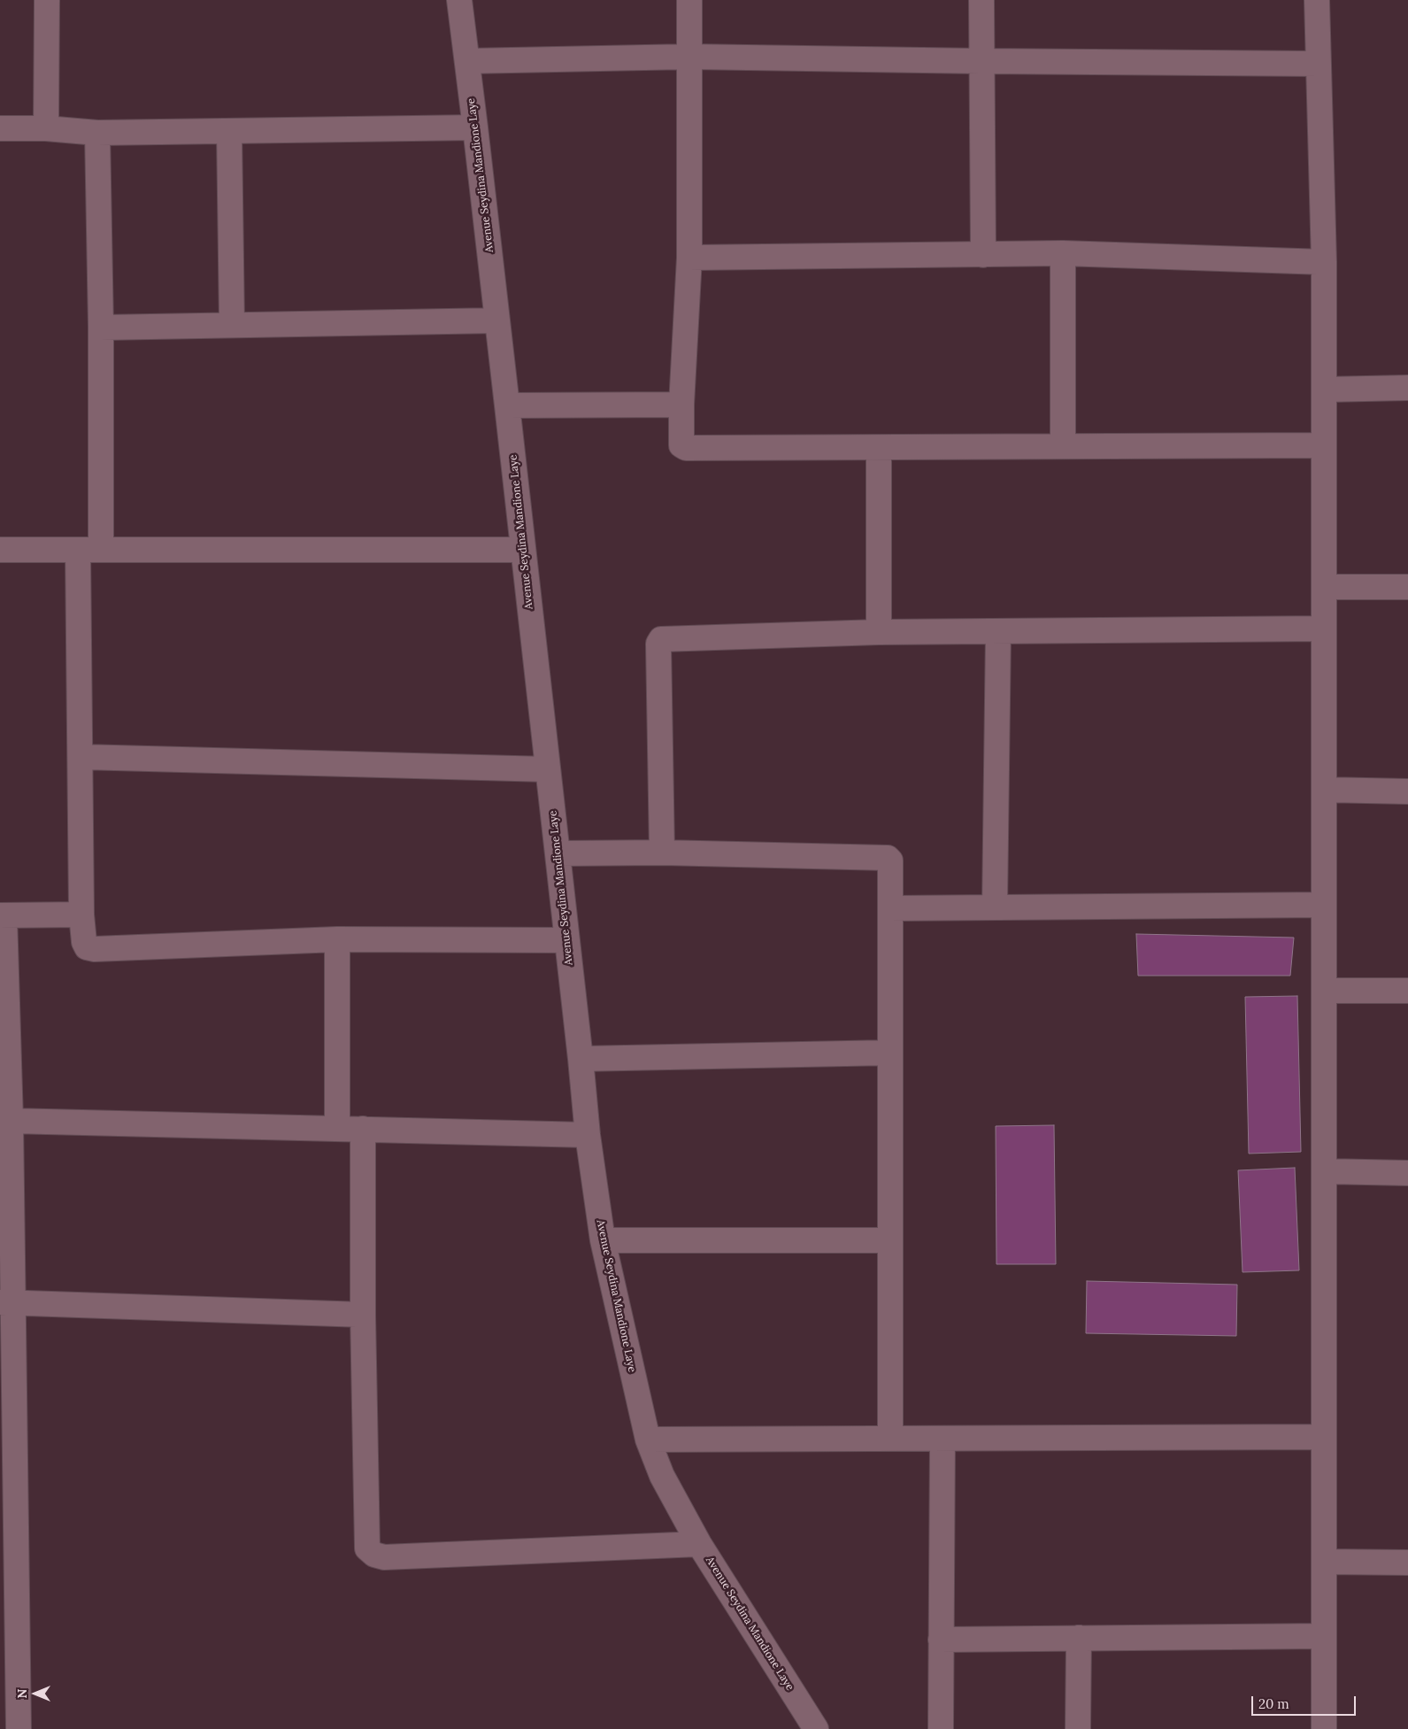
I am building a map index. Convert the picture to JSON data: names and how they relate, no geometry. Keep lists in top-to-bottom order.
{
  "streets": {
    "street": ["Avenue Seydina Mandione Laye"]
  },
  "scale_bar": "20 m",
  "north": "left"
}
